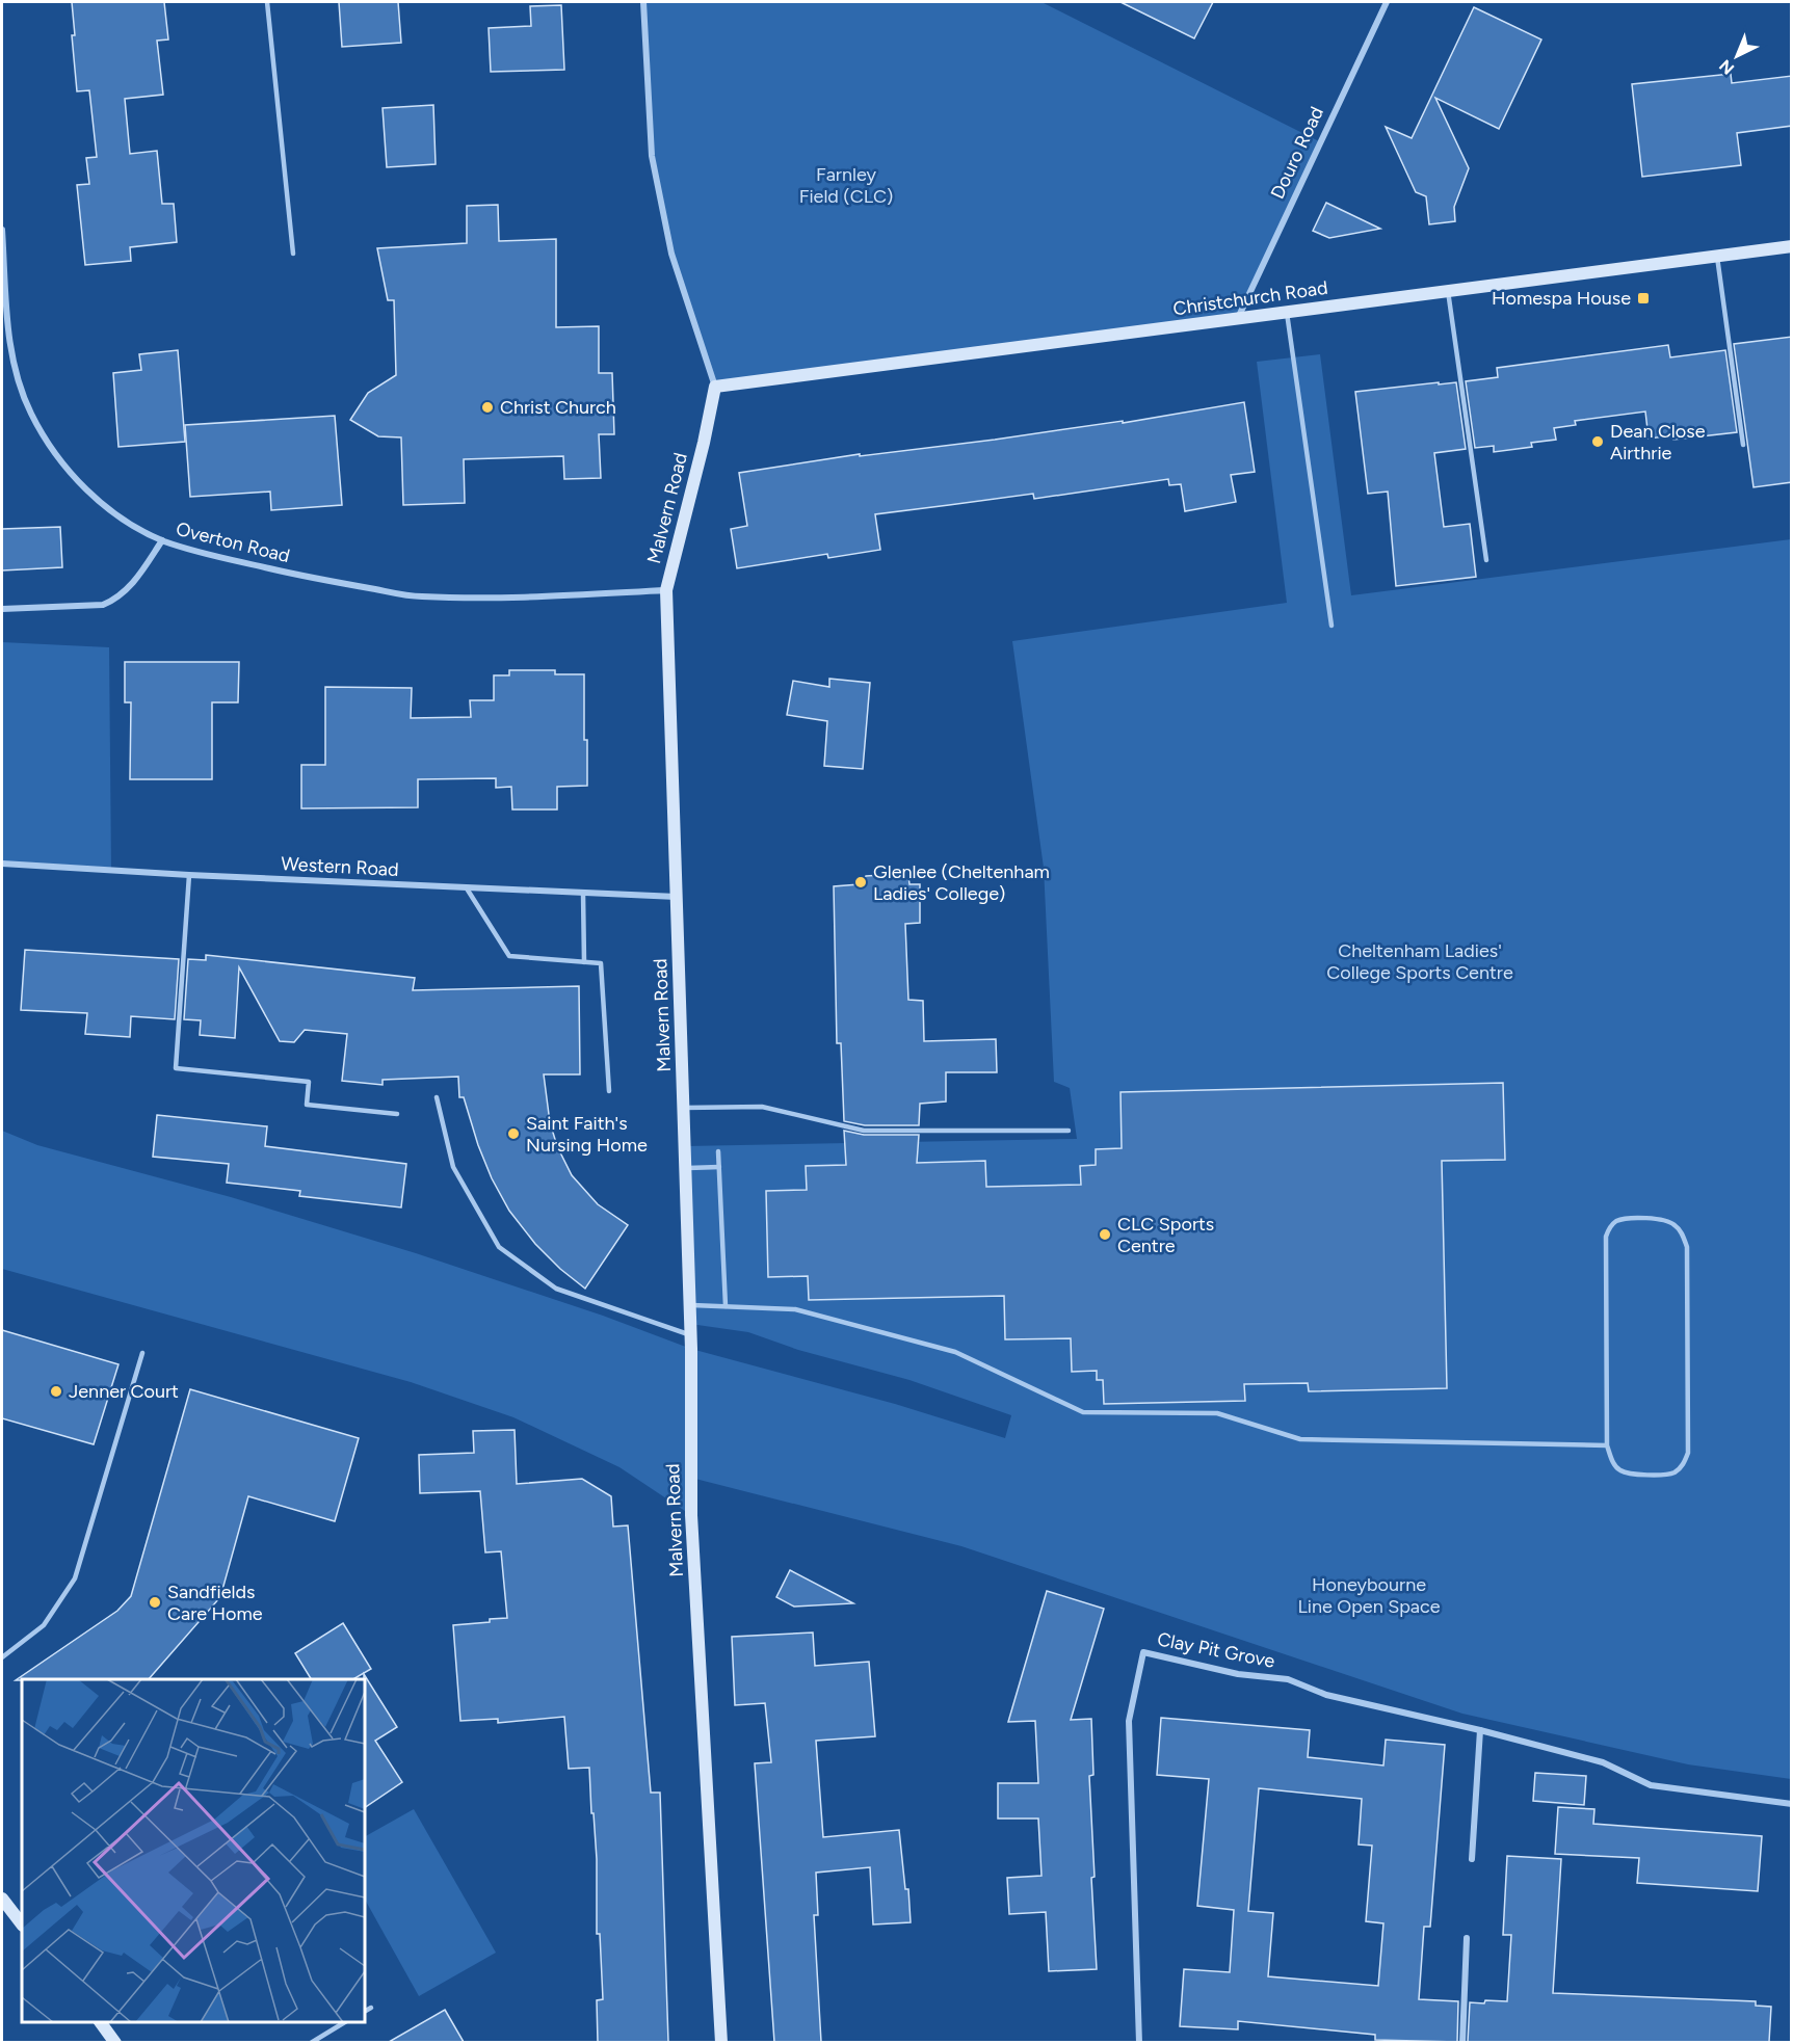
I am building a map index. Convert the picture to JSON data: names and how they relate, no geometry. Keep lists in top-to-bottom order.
{
  "streets": {
    "street": [
      "Douro Road",
      "Christchurch Road",
      "Malvern Road",
      "Overton Road",
      "Western Road",
      "Clay Pit Grove"
    ]
  },
  "crossings": [
    ["Douro Road", "Christchurch Road"],
    ["Christchurch Road", "Malvern Road"],
    ["Malvern Road", "Overton Road"],
    ["Malvern Road", "Western Road"]
  ],
  "parks": ["Farnley Field (CLC)", "Cheltenham Ladies' College Sports Centre", "Honeybourne Line Open Space"],
  "places": {
    "transit": ["Homespa House"],
    "other": [
      "Christ Church",
      "Dean Close Airthrie",
      "Glenlee (Cheltenham Ladies' College)",
      "Saint Faith's Nursing Home",
      "CLC Sports Centre",
      "Jenner Court",
      "Sandfields Care Home"
    ]
  },
  "north": "bottom left"
}
